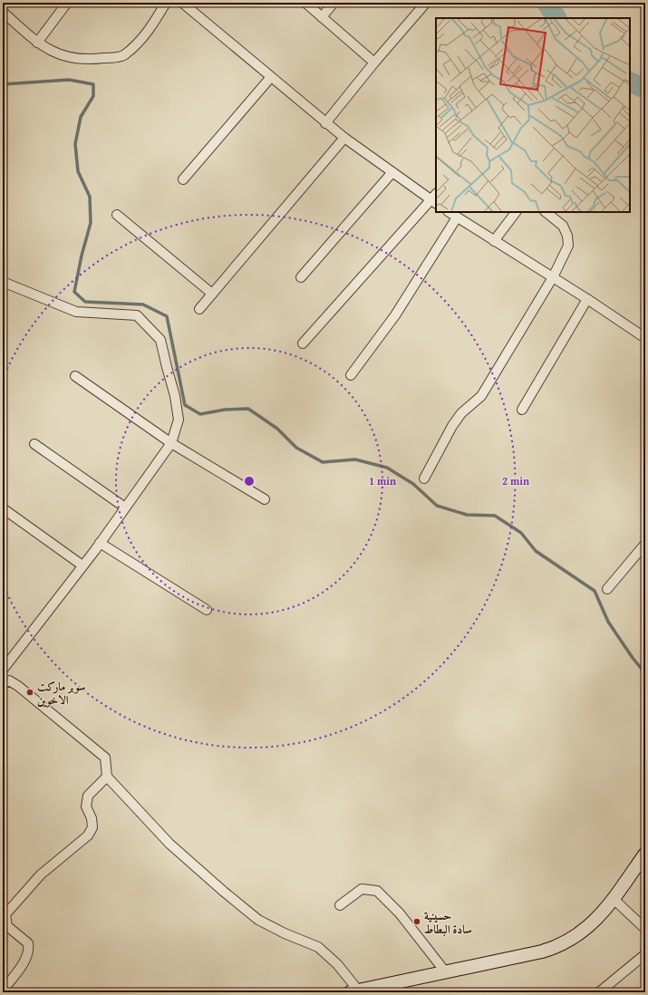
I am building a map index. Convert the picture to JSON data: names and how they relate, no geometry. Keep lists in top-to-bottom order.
{
  "places": ["سوبر ماركت الاخوين", "حسينية سادة البطاط"],
  "rings": ["1 min", "2 min"]
}
